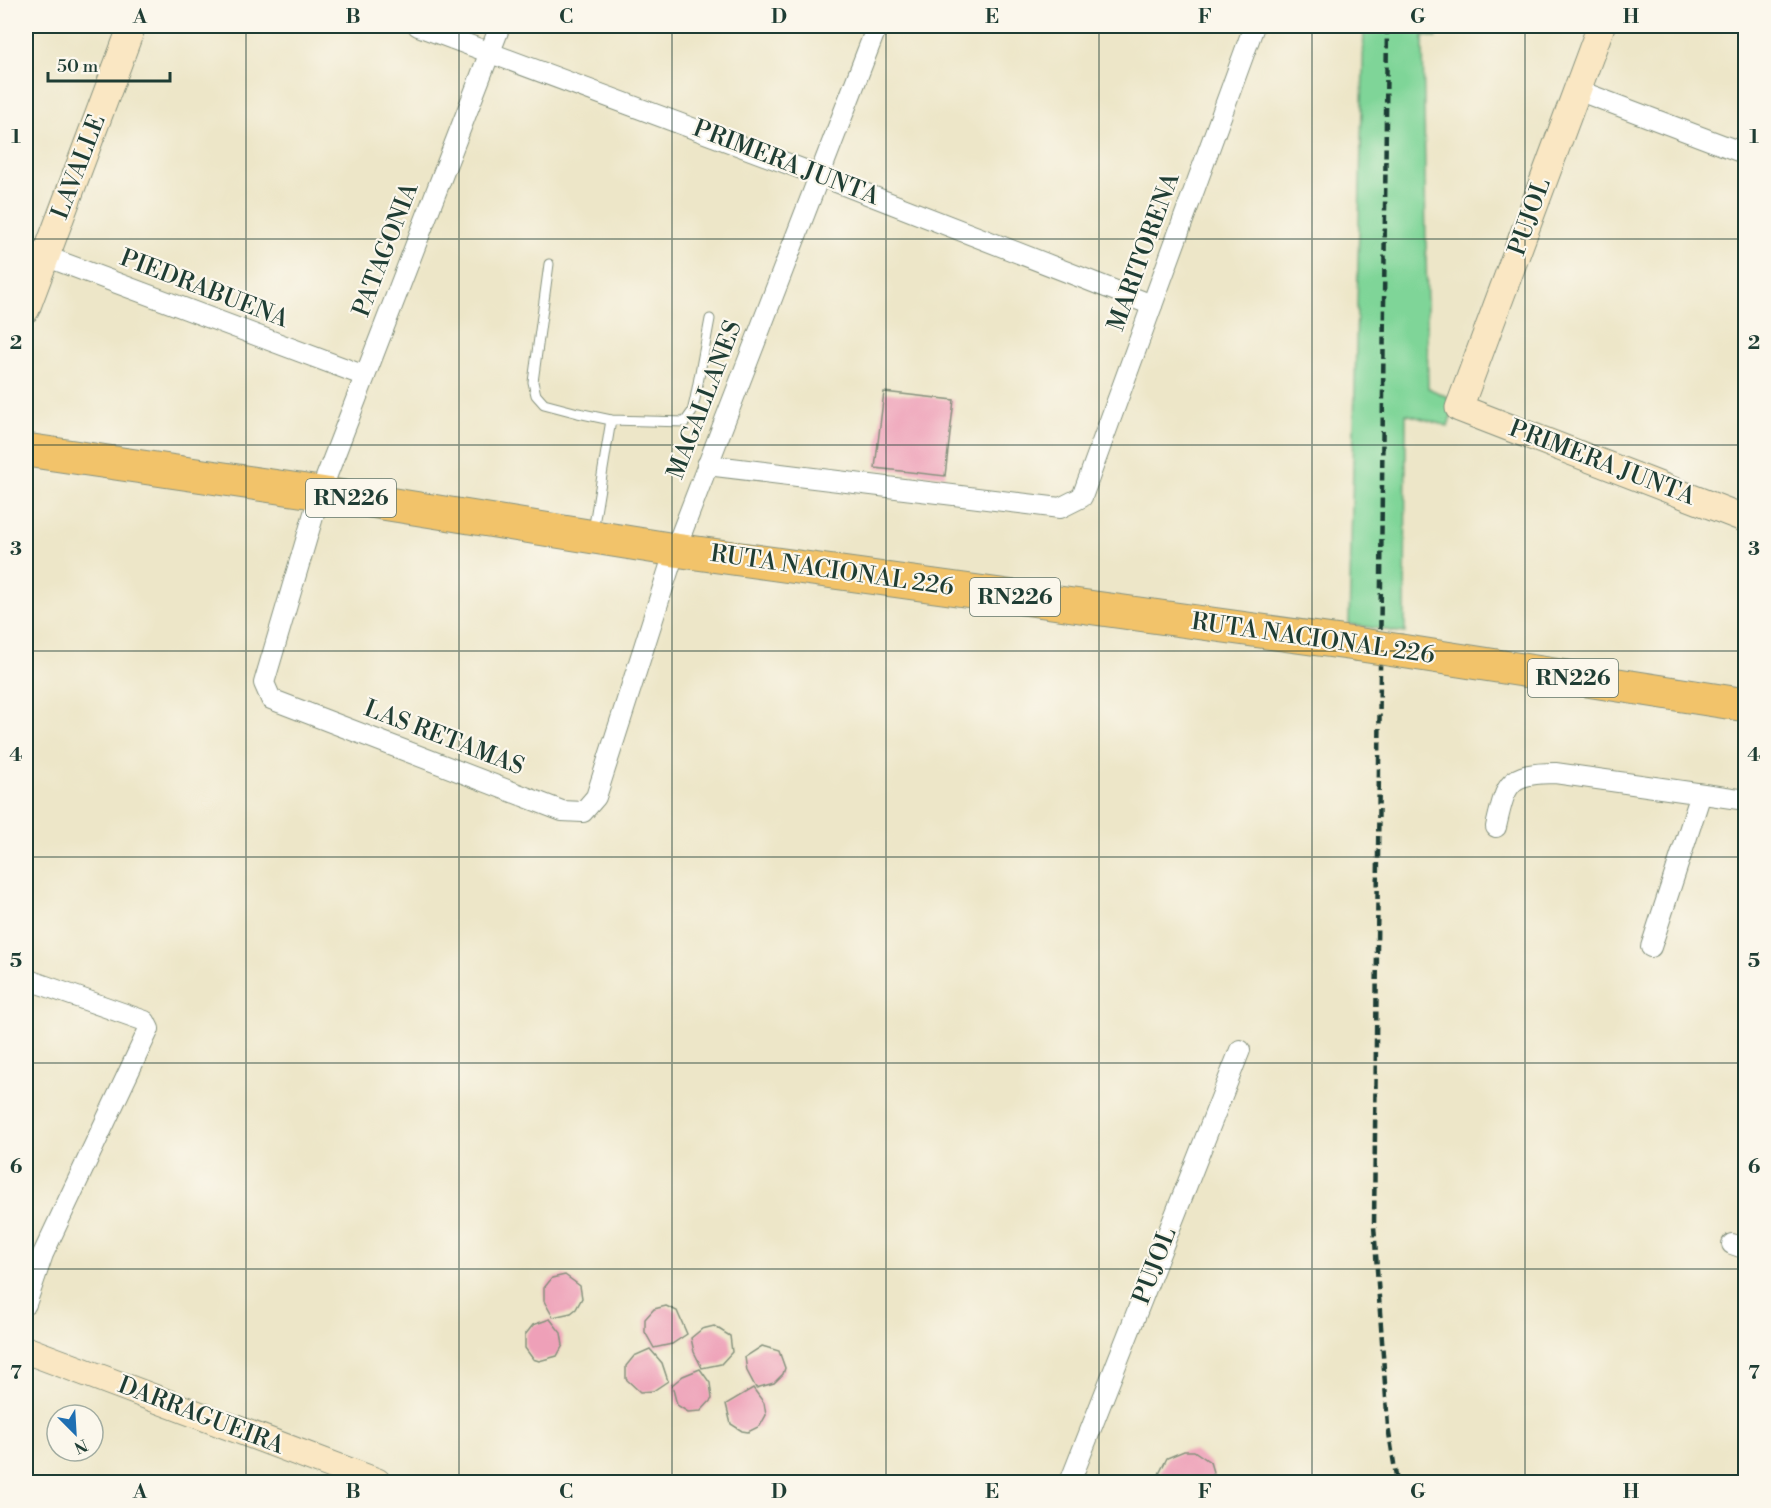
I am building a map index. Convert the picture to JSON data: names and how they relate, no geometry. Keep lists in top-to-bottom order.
{
  "streets": {
    "highway": ["RN226", "RUTA NACIONAL 226"],
    "main road": [
      "PRIMERA JUNTA",
      "LAVALLE",
      "PUJOL",
      "DARRAGUEIRA"
    ],
    "street": [
      "PATAGONIA",
      "MARITORENA",
      "PIEDRABUENA",
      "MAGALLANES",
      "LAS RETAMAS"
    ]
  },
  "crossings": [
    ["PRIMERA JUNTA", "PUJOL"],
    ["PRIMERA JUNTA", "PATAGONIA"],
    ["PRIMERA JUNTA", "MARITORENA"],
    ["PRIMERA JUNTA", "MAGALLANES"],
    ["LAVALLE", "PIEDRABUENA"],
    ["PATAGONIA", "PIEDRABUENA"],
    ["PATAGONIA", "RUTA NACIONAL 226"],
    ["PATAGONIA", "LAS RETAMAS"],
    ["MARITORENA", "MAGALLANES"],
    ["MAGALLANES", "RUTA NACIONAL 226"],
    ["MAGALLANES", "LAS RETAMAS"]
  ],
  "scale_bar": "50 m",
  "north": "bottom right",
  "grid": {
    "columns": [
      "A",
      "B",
      "C",
      "D",
      "E",
      "F",
      "G",
      "H"
    ],
    "rows": [
      "1",
      "2",
      "3",
      "4",
      "5",
      "6",
      "7"
    ]
  }
}
